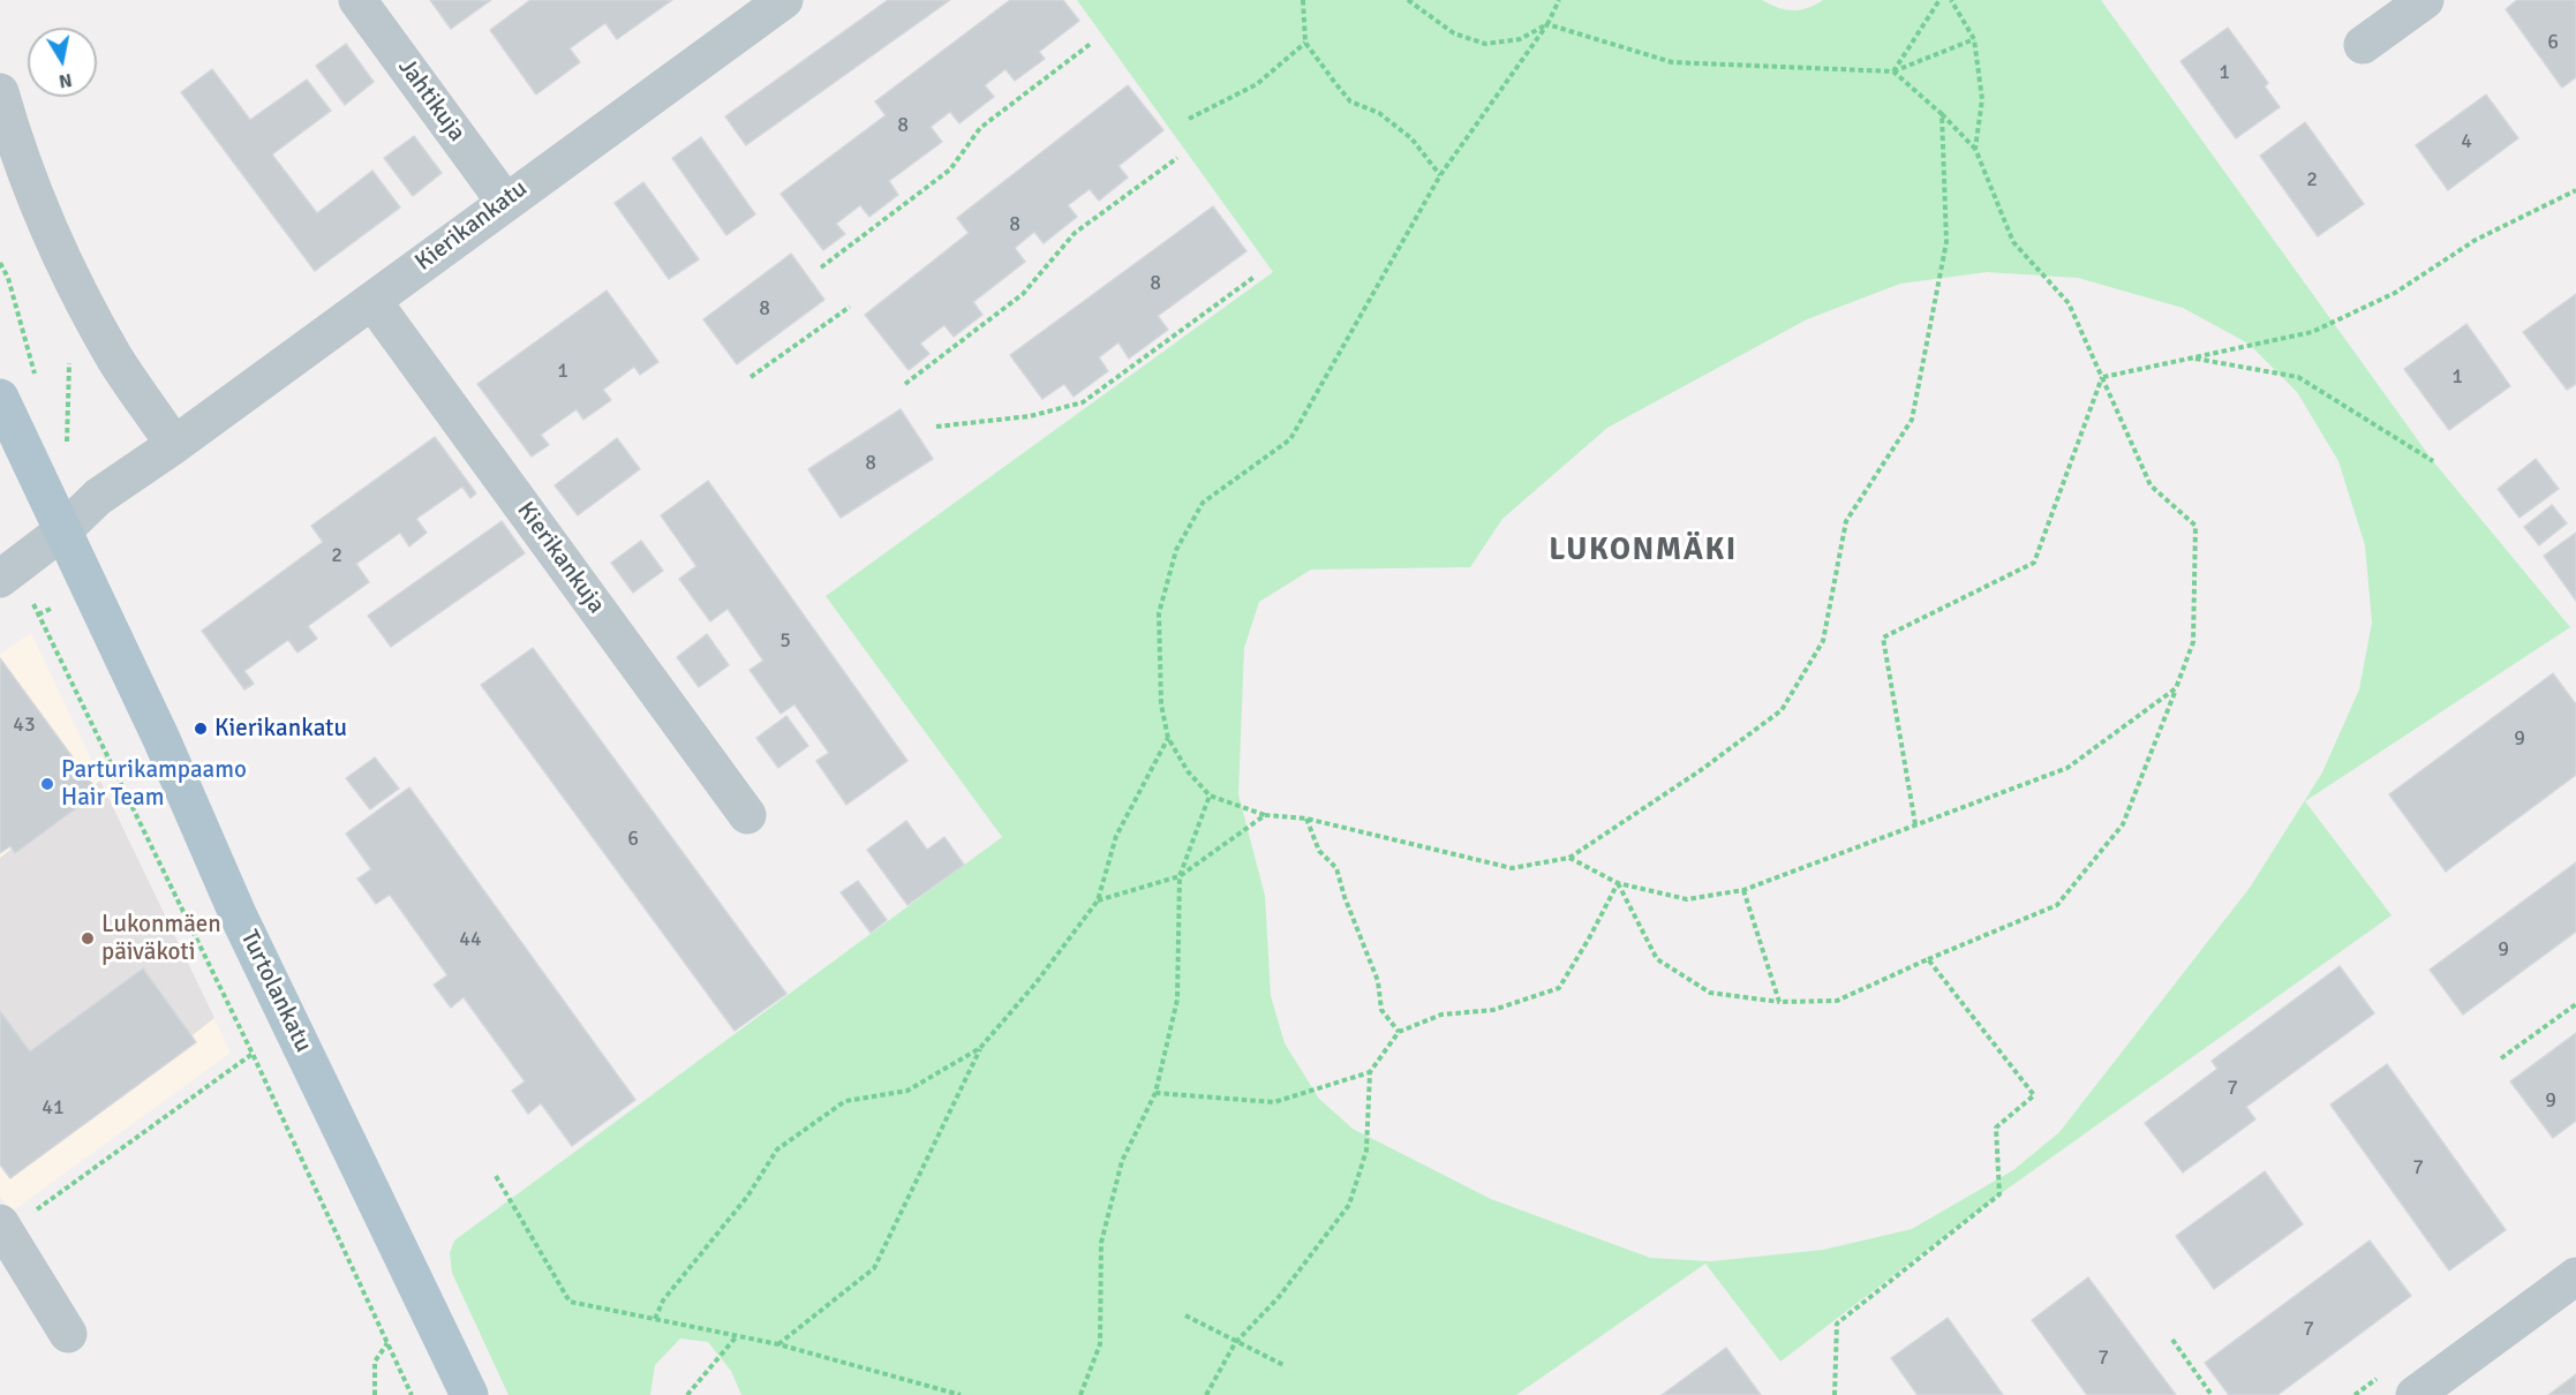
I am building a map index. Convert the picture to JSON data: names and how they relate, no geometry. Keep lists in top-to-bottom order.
{
  "streets": {
    "main road": ["Turtolankatu"],
    "street": ["Jahtikuja", "Kierikankatu", "Kierikankuja"]
  },
  "crossings": [
    ["Jahtikuja", "Kierikankatu"],
    ["Kierikankatu", "Kierikankuja"],
    ["Kierikankatu", "Turtolankatu"]
  ],
  "districts": ["LUKONMÄKI"],
  "places": ["Kierikankatu", "Parturikampaamo Hair Team", "Lukonmäen päiväkoti"],
  "house_numbers": [
    "6",
    "1",
    "8",
    "4",
    "2",
    "8",
    "8",
    "8",
    "1",
    "1",
    "8",
    "2",
    "5",
    "43",
    "9",
    "6",
    "44",
    "9",
    "7",
    "9",
    "41",
    "7",
    "7",
    "7"
  ],
  "north": "bottom"
}
